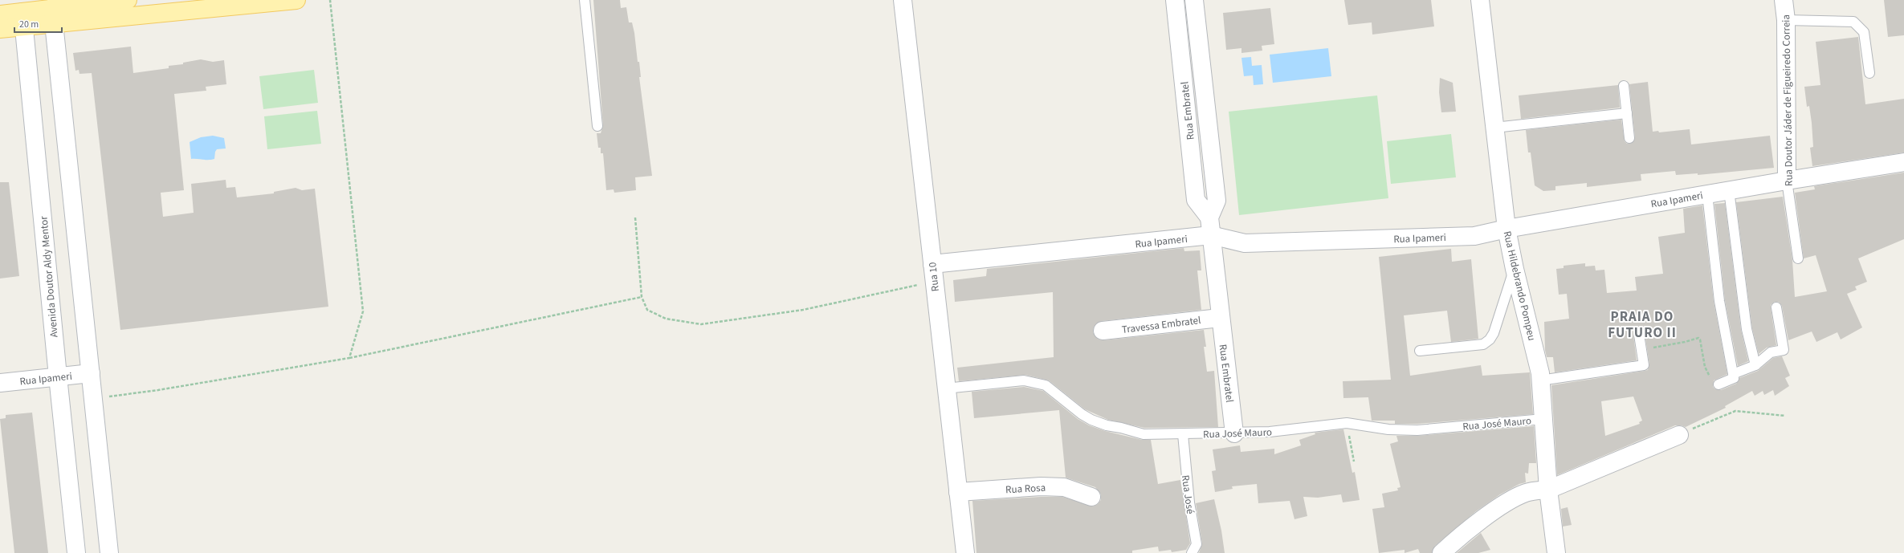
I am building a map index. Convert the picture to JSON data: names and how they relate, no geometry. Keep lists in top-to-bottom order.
{
  "streets": {
    "street": [
      "Rua Doutor Jáder de Figueiredo Correia",
      "Rua Embratel",
      "Rua Ipameri",
      "Avenida Doutor Aldy Mentor",
      "Rua 10",
      "Rua Hildebrando Pompeu",
      "Travessa Embratel",
      "Rua Rosa"
    ],
    "lane": ["Rua José Mauro", "Rua José"]
  },
  "crossings": [
    ["Rua Doutor Jáder de Figueiredo Correia", "Rua Ipameri"],
    ["Rua Embratel", "Rua Ipameri"],
    ["Rua Embratel", "Travessa Embratel"],
    ["Rua Embratel", "Rua José Mauro"],
    ["Rua Ipameri", "Avenida Doutor Aldy Mentor"],
    ["Rua Ipameri", "Rua 10"],
    ["Rua Ipameri", "Rua Hildebrando Pompeu"],
    ["Rua 10", "Rua José Mauro"],
    ["Rua 10", "Rua Rosa"],
    ["Rua Hildebrando Pompeu", "Rua José Mauro"],
    ["Rua José Mauro", "Rua José"]
  ],
  "districts": ["PRAIA DO FUTURO II"],
  "scale_bar": "20 m"
}
